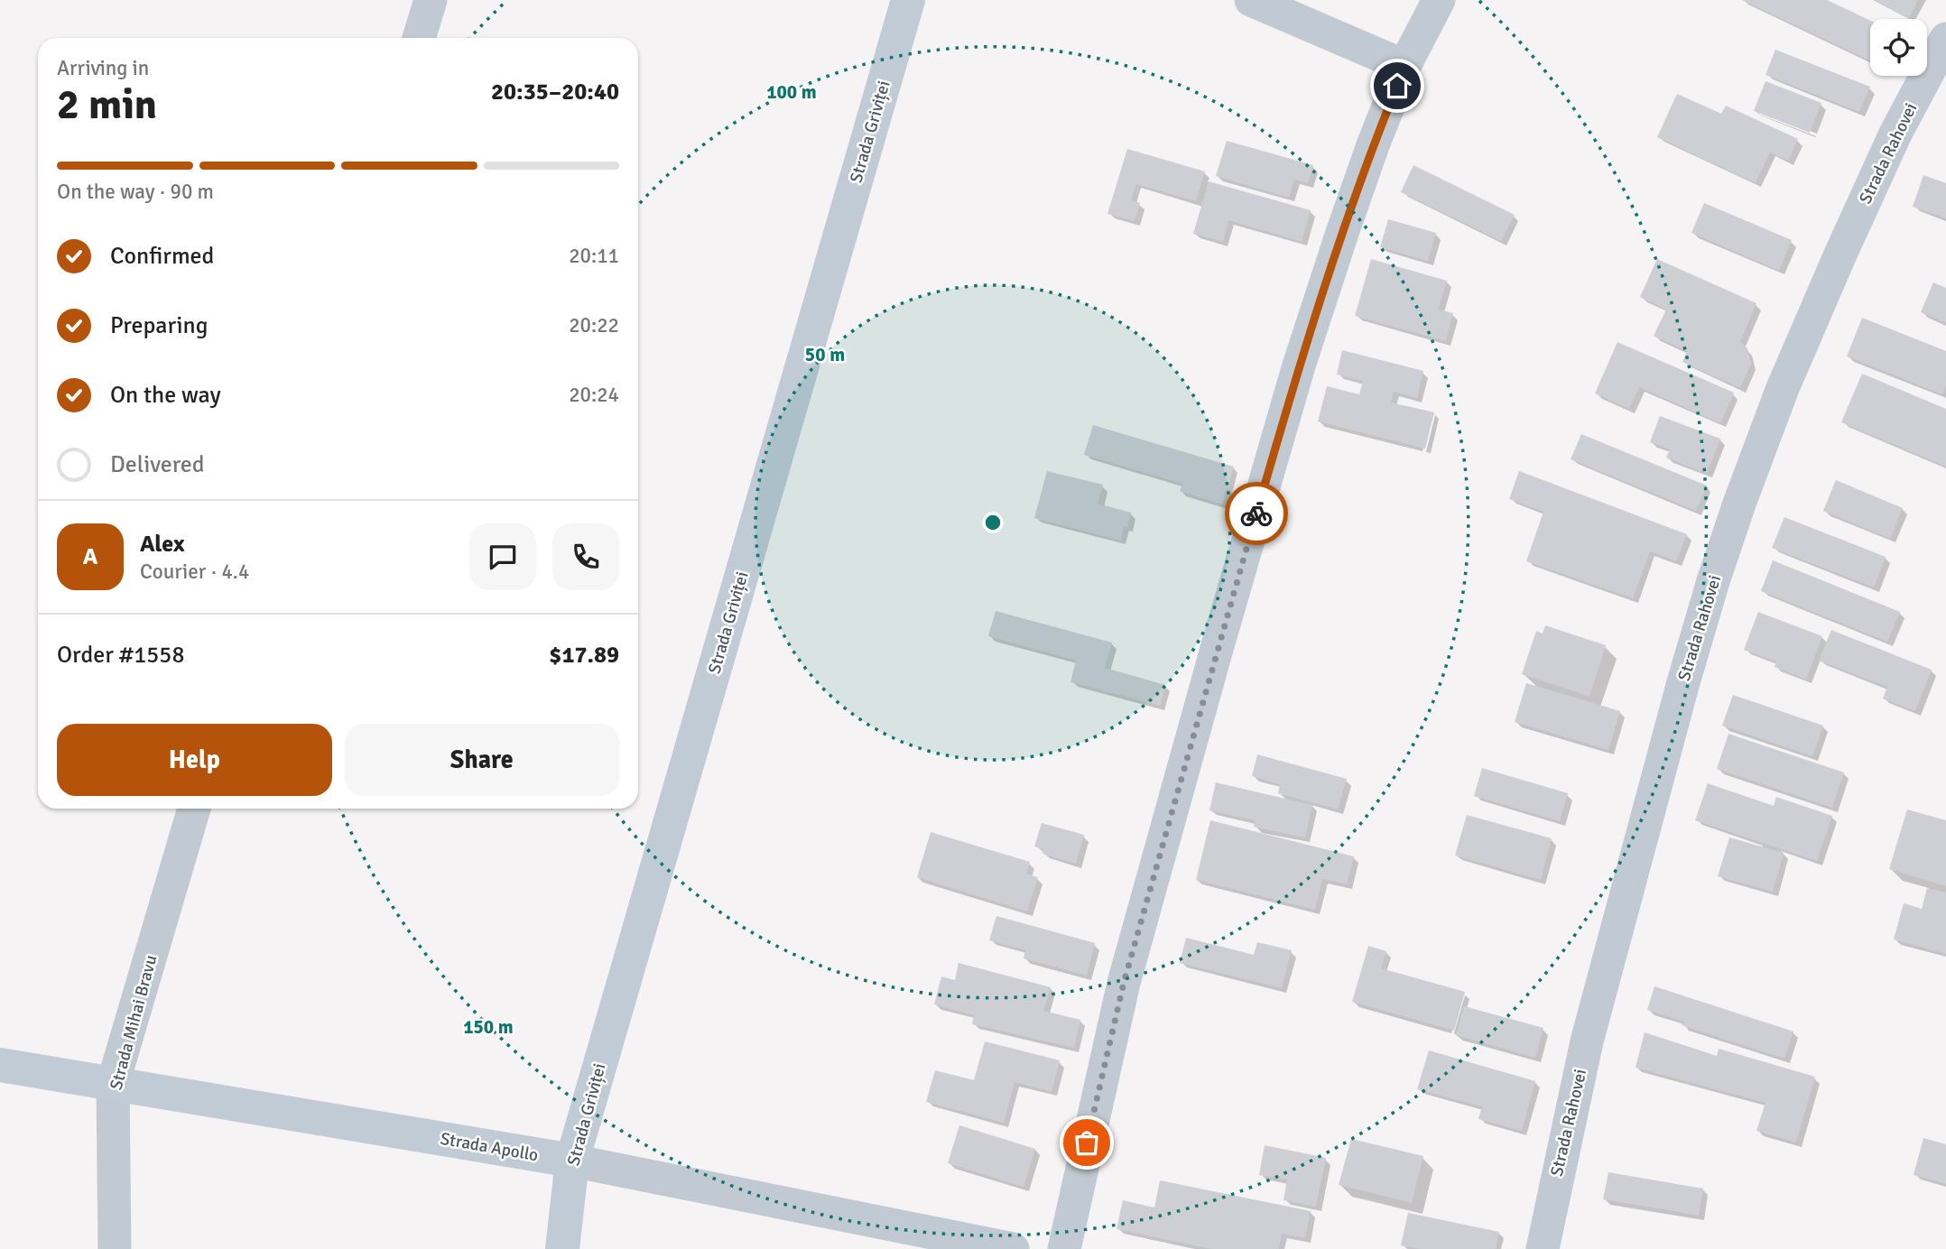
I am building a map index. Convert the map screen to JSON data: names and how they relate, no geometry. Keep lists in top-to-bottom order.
{
  "streets": {
    "main road": ["Strada Griviței", "Strada Apollo"],
    "street": ["Strada Rahovei", "Strada Mihai Bravu"]
  },
  "crossings": [
    ["Strada Griviței", "Strada Apollo"],
    ["Strada Mihai Bravu", "Strada Apollo"]
  ],
  "page": {
    "heading": ["2 min", "Arriving in", "20:35–20:40"],
    "panel": [
      "Alex",
      "Courier · 4.4",
      "Order #1558",
      "$17.89"
    ],
    "bar": "On the way · 90 m",
    "list": [
      ["Confirmed", "20:11"],
      ["Preparing", "20:22"],
      ["On the way", "20:24"],
      "Delivered"
    ],
    "round": "A",
    "buttons": ["Help", "Share"]
  },
  "rings": ["100 m", "50 m", "150 m"]
}
